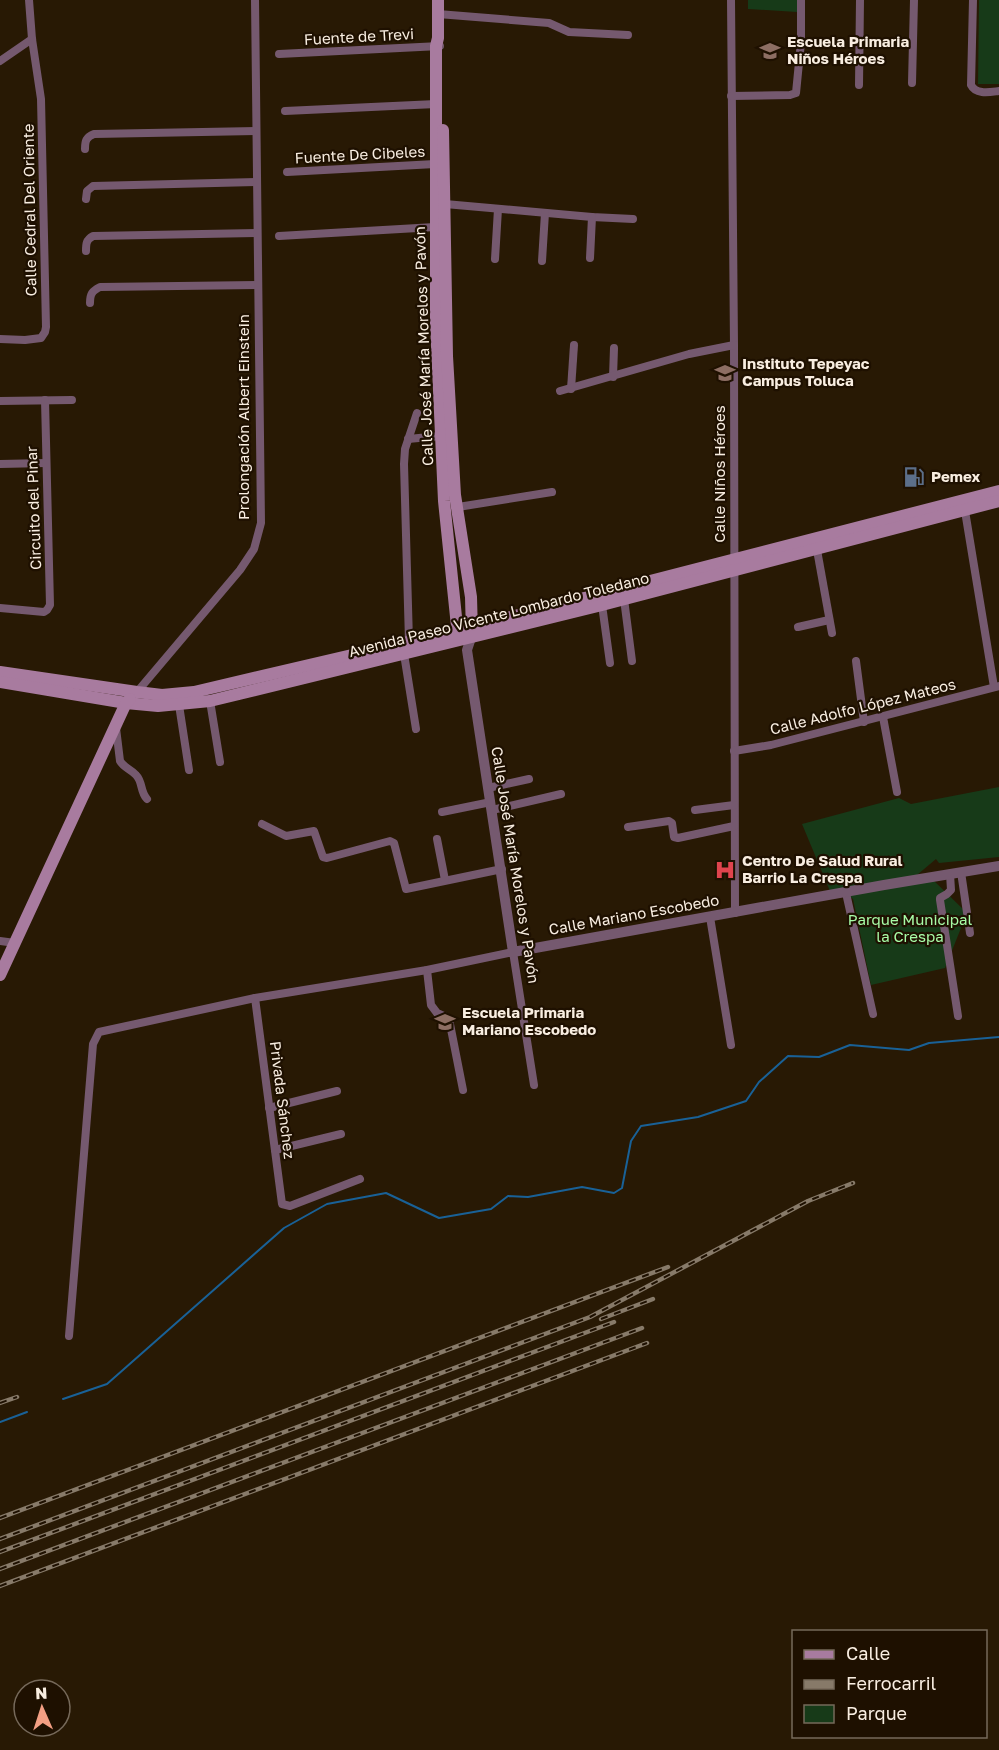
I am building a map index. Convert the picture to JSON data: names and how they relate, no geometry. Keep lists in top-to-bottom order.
{
  "streets": {
    "main road": ["Calle José María Morelos y Pavón", "Prolongación Albert Einstein", "Avenida Paseo Vicente Lombardo Toledano"],
    "street": [
      "Fuente de Trevi",
      "Fuente De Cibeles",
      "Calle Cedral Del Oriente",
      "Calle Niños Héroes",
      "Circuito del Pinar",
      "Calle Adolfo López Mateos",
      "Calle Mariano Escobedo",
      "Privada Sánchez"
    ]
  },
  "crossings": [
    ["Fuente de Trevi", "Calle José María Morelos y Pavón"],
    ["Fuente De Cibeles", "Calle José María Morelos y Pavón"],
    ["Calle José María Morelos y Pavón", "Avenida Paseo Vicente Lombardo Toledano"],
    ["Calle José María Morelos y Pavón", "Calle Mariano Escobedo"],
    ["Prolongación Albert Einstein", "Avenida Paseo Vicente Lombardo Toledano"],
    ["Calle Niños Héroes", "Avenida Paseo Vicente Lombardo Toledano"],
    ["Calle Niños Héroes", "Calle Adolfo López Mateos"],
    ["Calle Niños Héroes", "Calle Mariano Escobedo"],
    ["Calle Mariano Escobedo", "Privada Sánchez"]
  ],
  "parks": ["Parque Municipal la Crespa"],
  "places": {
    "school or university": ["Escuela Primaria Niños Héroes", "Instituto Tepeyac Campus Toluca", "Escuela Primaria Mariano Escobedo"],
    "fuel station": ["Pemex"],
    "hospital": ["Centro De Salud Rural Barrio La Crespa"]
  },
  "legend": ["Calle", "Ferrocarril", "Parque"],
  "north": "top"
}
